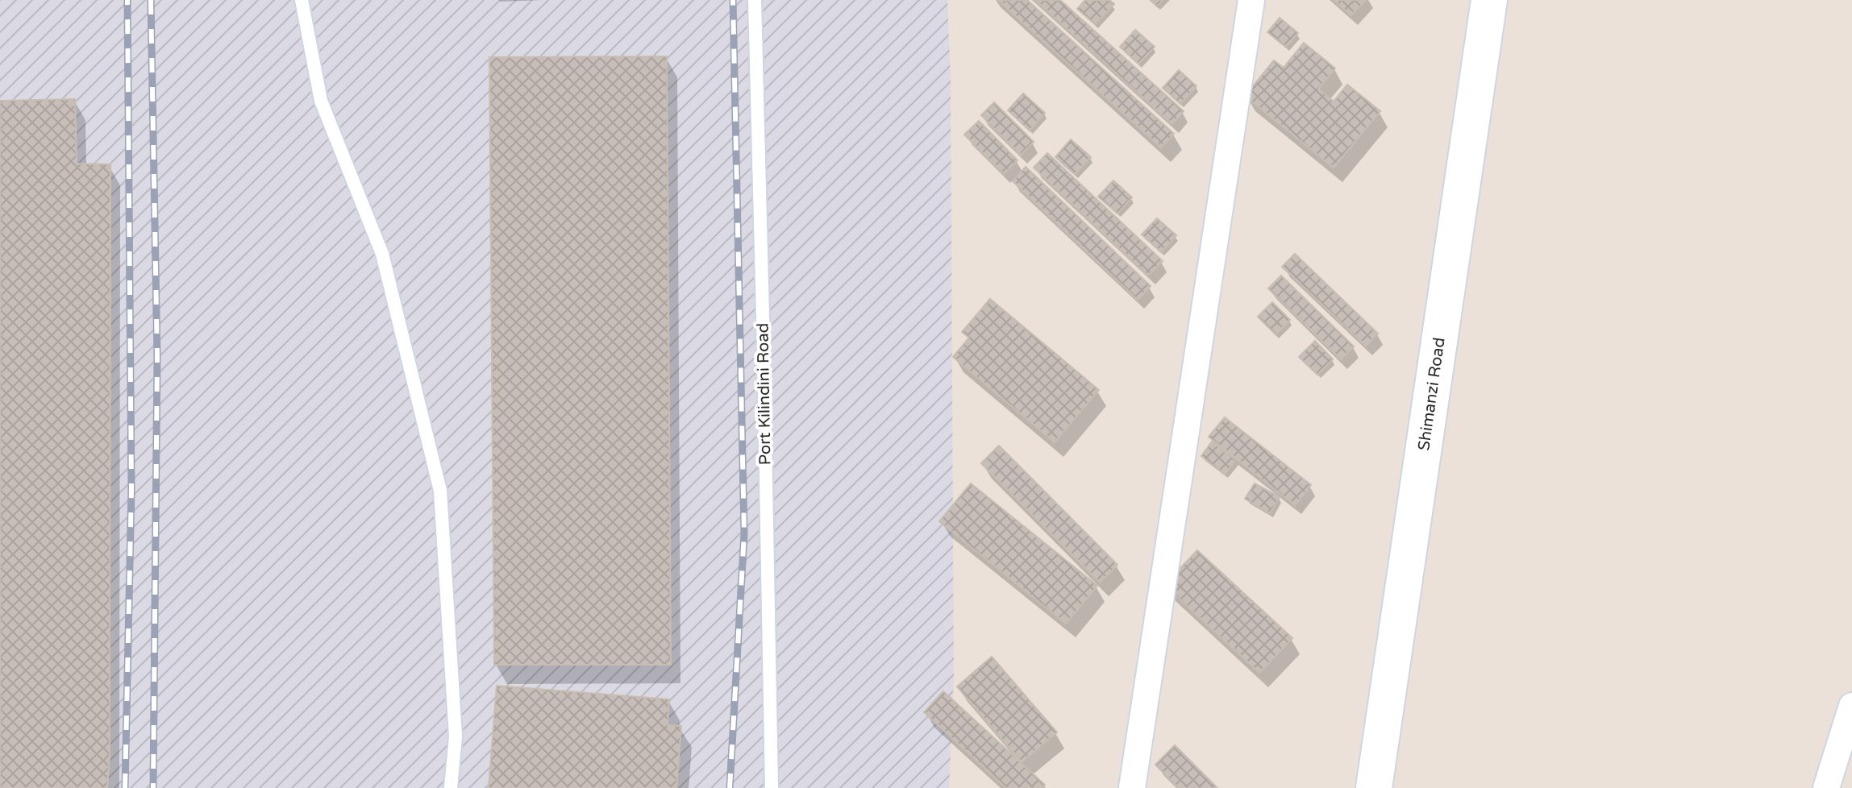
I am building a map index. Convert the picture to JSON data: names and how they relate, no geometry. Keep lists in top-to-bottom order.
{
  "streets": {
    "main road": ["Shimanzi Road"],
    "lane": ["Port Kilindini Road"]
  }
}
